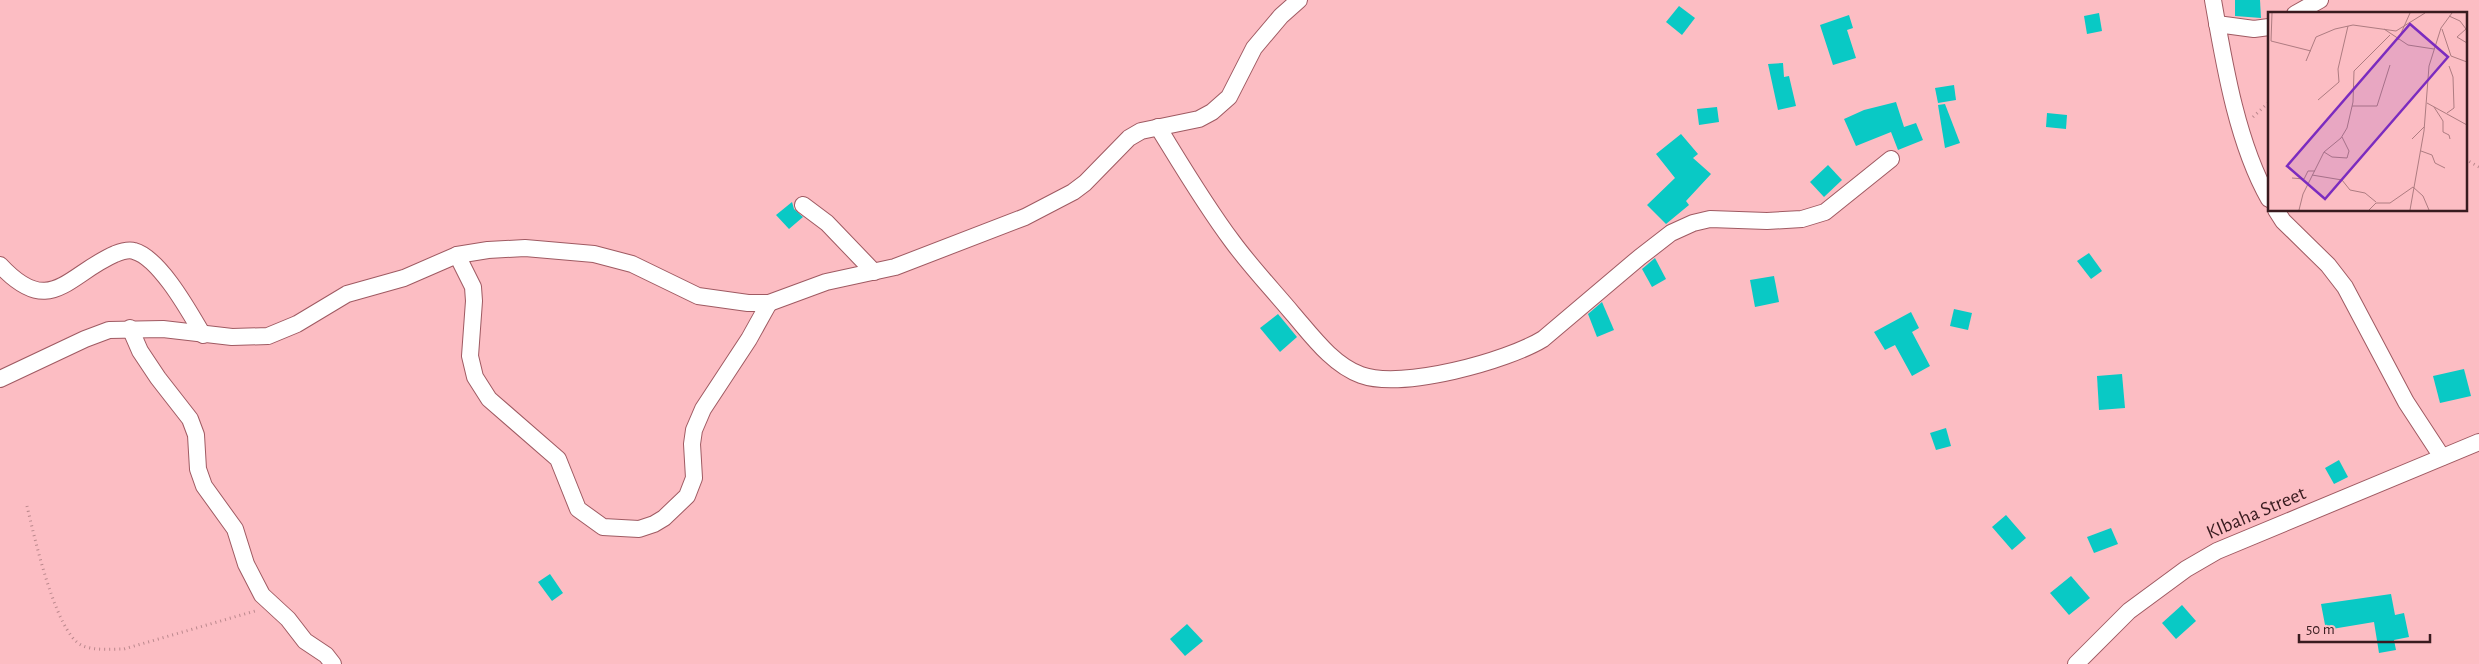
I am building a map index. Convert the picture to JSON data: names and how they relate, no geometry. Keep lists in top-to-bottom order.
{
  "streets": {
    "street": ["KIbaha Street"]
  },
  "scale_bar": "50 m"
}
